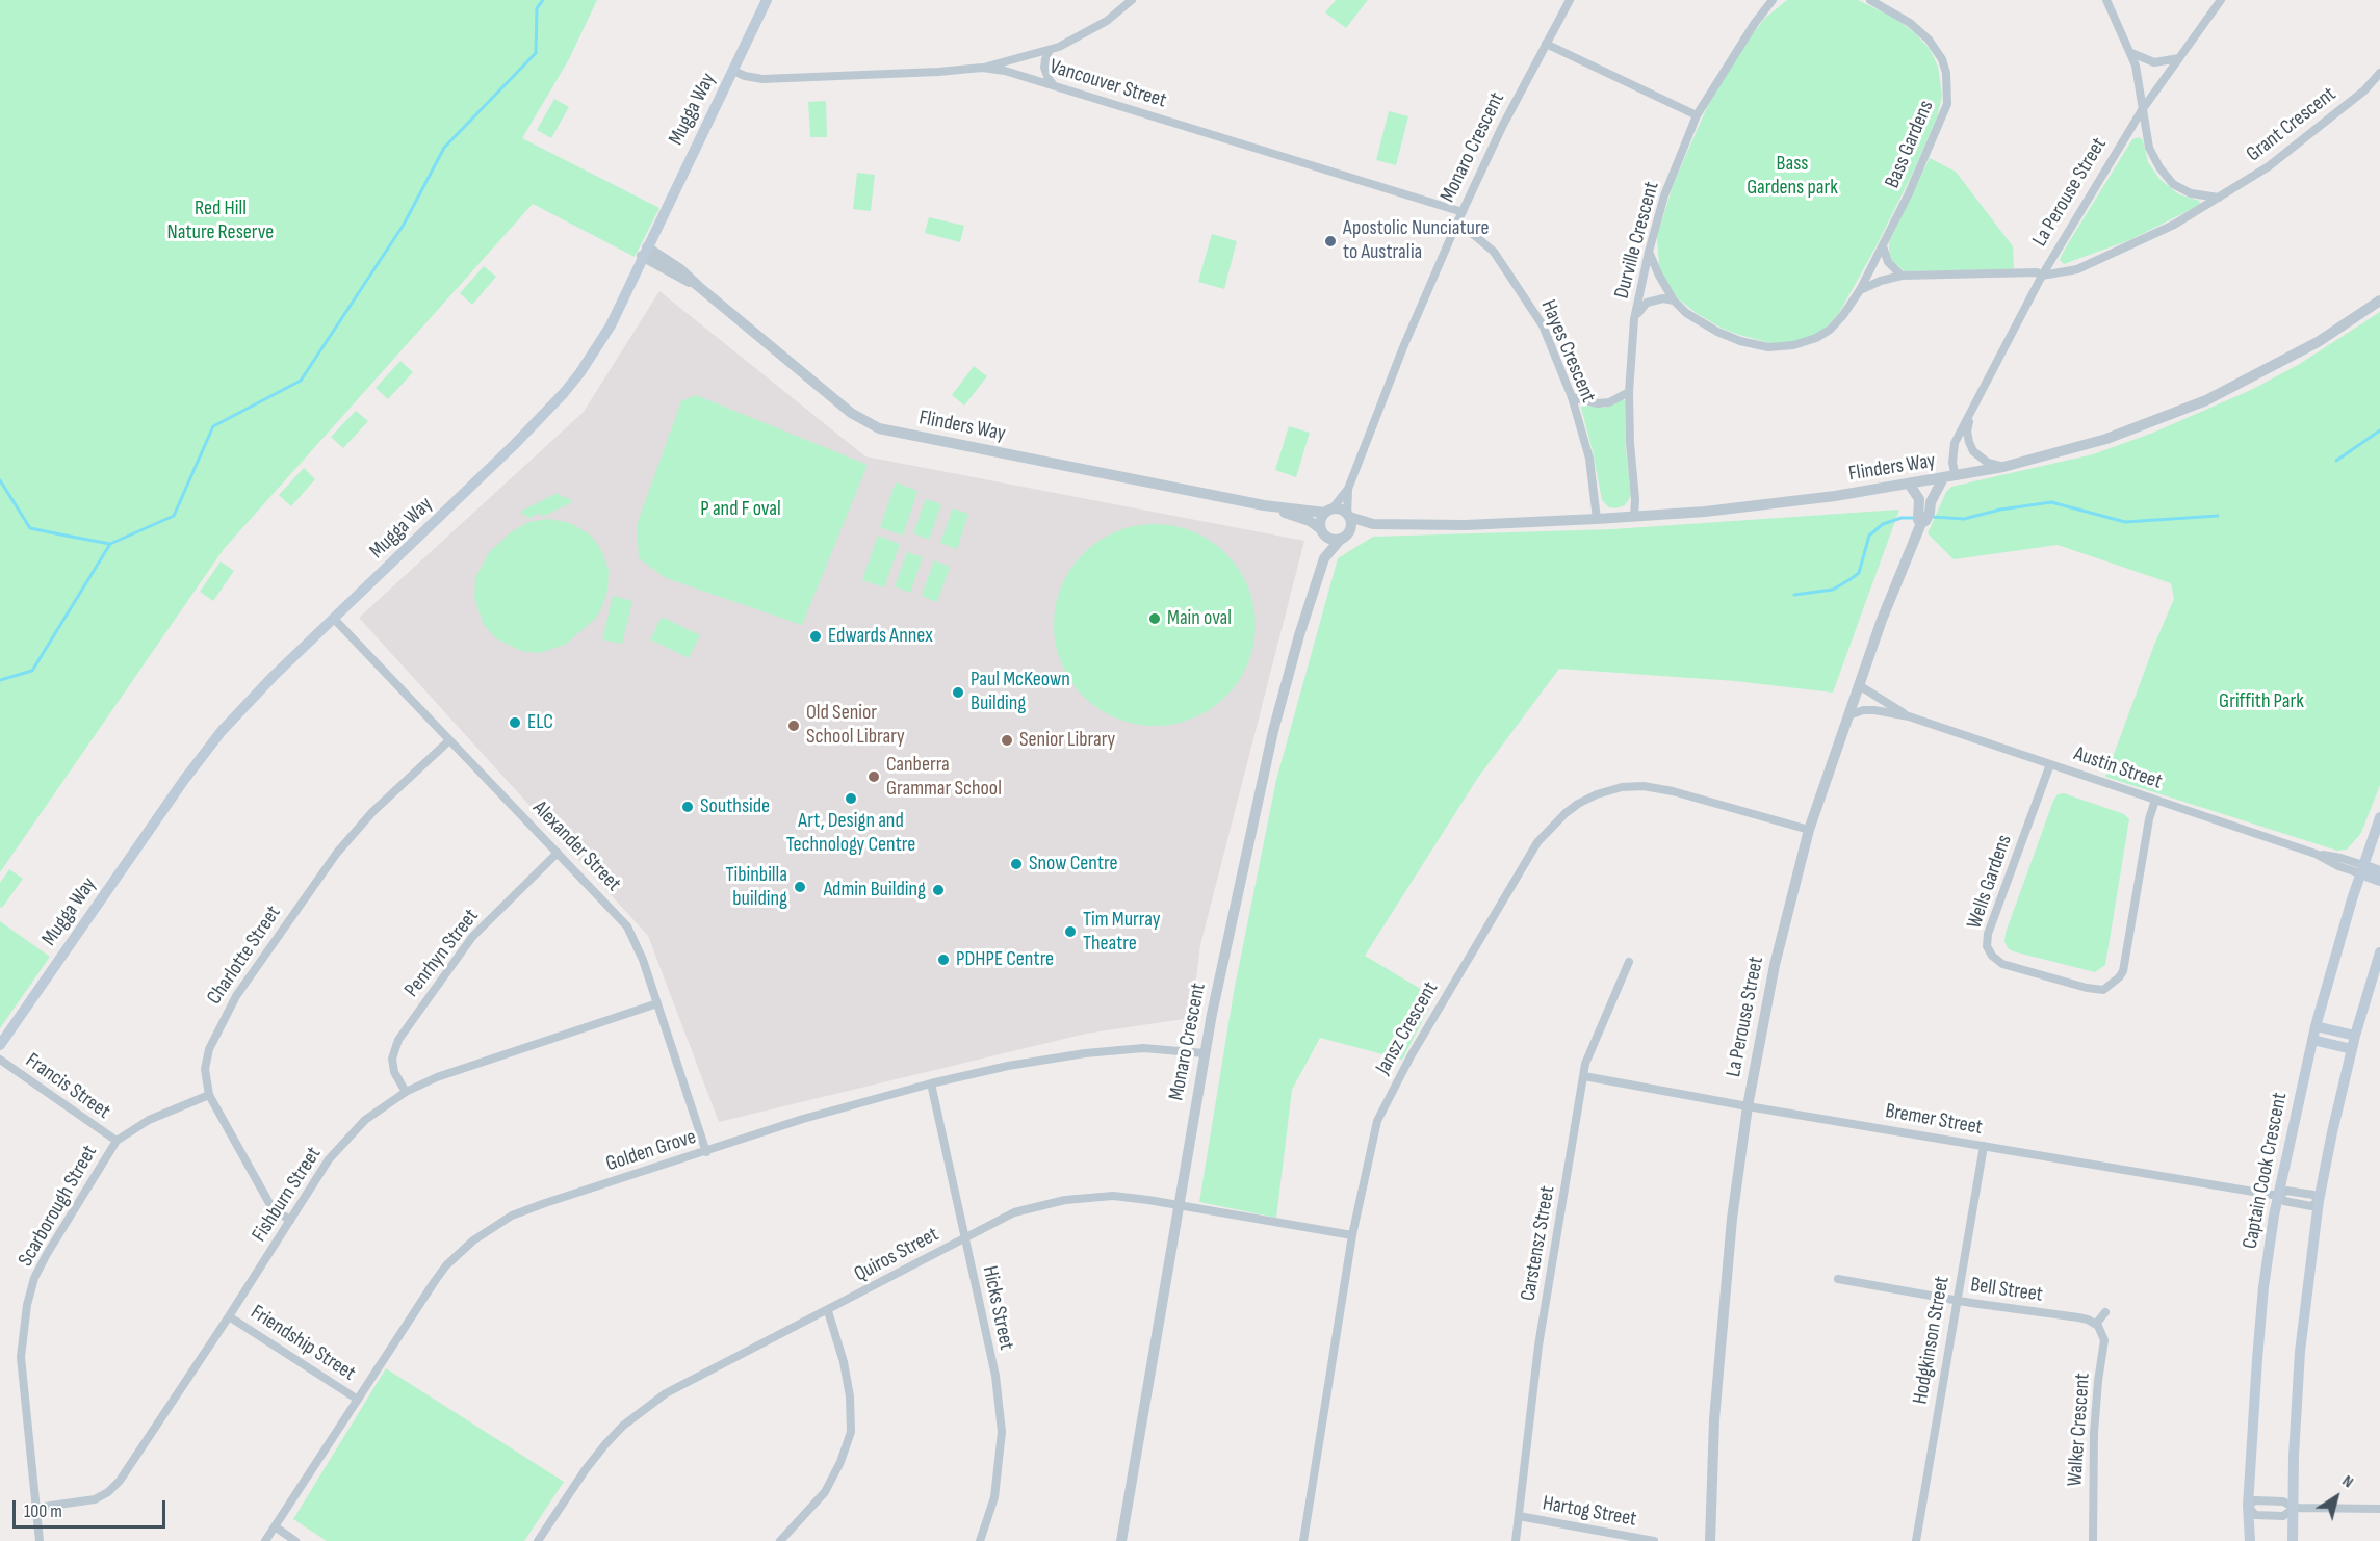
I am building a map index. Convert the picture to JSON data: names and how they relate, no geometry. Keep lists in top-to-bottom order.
{
  "streets": {
    "main road": ["Mugga Way", "Captain Cook Crescent"],
    "street": [
      "Vancouver Street",
      "Grant Crescent",
      "Bass Gardens",
      "Monaro Crescent",
      "La Perouse Street",
      "Durville Crescent",
      "Hayes Crescent",
      "Flinders Way",
      "Austin Street",
      "Alexander Street",
      "Wells Gardens",
      "Penrhyn Street",
      "Charlotte Street",
      "Jansz Crescent",
      "Francis Street",
      "Bremer Street",
      "Golden Grove",
      "Fishburn Street",
      "Scarborough Street",
      "Carstensz Street",
      "Quiros Street",
      "Bell Street",
      "Hicks Street",
      "Hodgkinson Street",
      "Friendship Street",
      "Walker Crescent",
      "Hartog Street"
    ]
  },
  "crossings": [
    ["Vancouver Street", "Mugga Way"],
    ["Vancouver Street", "Monaro Crescent"],
    ["Mugga Way", "Flinders Way"],
    ["Mugga Way", "Alexander Street"],
    ["Grant Crescent", "La Perouse Street"],
    ["Bass Gardens", "Durville Crescent"],
    ["Monaro Crescent", "Hayes Crescent"],
    ["Monaro Crescent", "Flinders Way"],
    ["Monaro Crescent", "Golden Grove"],
    ["Monaro Crescent", "Quiros Street"],
    ["La Perouse Street", "Flinders Way"],
    ["La Perouse Street", "Austin Street"],
    ["La Perouse Street", "Jansz Crescent"],
    ["La Perouse Street", "Bremer Street"],
    ["Durville Crescent", "Flinders Way"],
    ["Hayes Crescent", "Flinders Way"],
    ["Austin Street", "Wells Gardens"],
    ["Austin Street", "Captain Cook Crescent"],
    ["Alexander Street", "Penrhyn Street"],
    ["Alexander Street", "Charlotte Street"],
    ["Alexander Street", "Golden Grove"],
    ["Alexander Street", "Fishburn Street"],
    ["Penrhyn Street", "Fishburn Street"],
    ["Charlotte Street", "Fishburn Street"],
    ["Charlotte Street", "Scarborough Street"],
    ["Jansz Crescent", "Quiros Street"],
    ["Francis Street", "Scarborough Street"],
    ["Bremer Street", "Captain Cook Crescent"],
    ["Bremer Street", "Carstensz Street"],
    ["Bremer Street", "Hodgkinson Street"],
    ["Golden Grove", "Hicks Street"],
    ["Golden Grove", "Friendship Street"],
    ["Fishburn Street", "Scarborough Street"],
    ["Fishburn Street", "Friendship Street"],
    ["Carstensz Street", "Hartog Street"],
    ["Quiros Street", "Hicks Street"],
    ["Bell Street", "Hodgkinson Street"],
    ["Bell Street", "Walker Crescent"]
  ],
  "parks": [
    "Bass Gardens park",
    "Red Hill Nature Reserve",
    "P and F oval",
    "Griffith Park"
  ],
  "places": [
    "Apostolic Nunciature to Australia",
    "Main oval",
    "Edwards Annex",
    "Paul McKeown Building",
    "ELC",
    "Old Senior School Library",
    "Senior Library",
    "Canberra Grammar School",
    "Art, Design and Technology Centre",
    "Southside",
    "Snow Centre",
    "Tibinbilla building",
    "Admin Building",
    "Tim Murray Theatre",
    "PDHPE Centre"
  ],
  "scale_bar": "100 m",
  "north": "top right"
}
